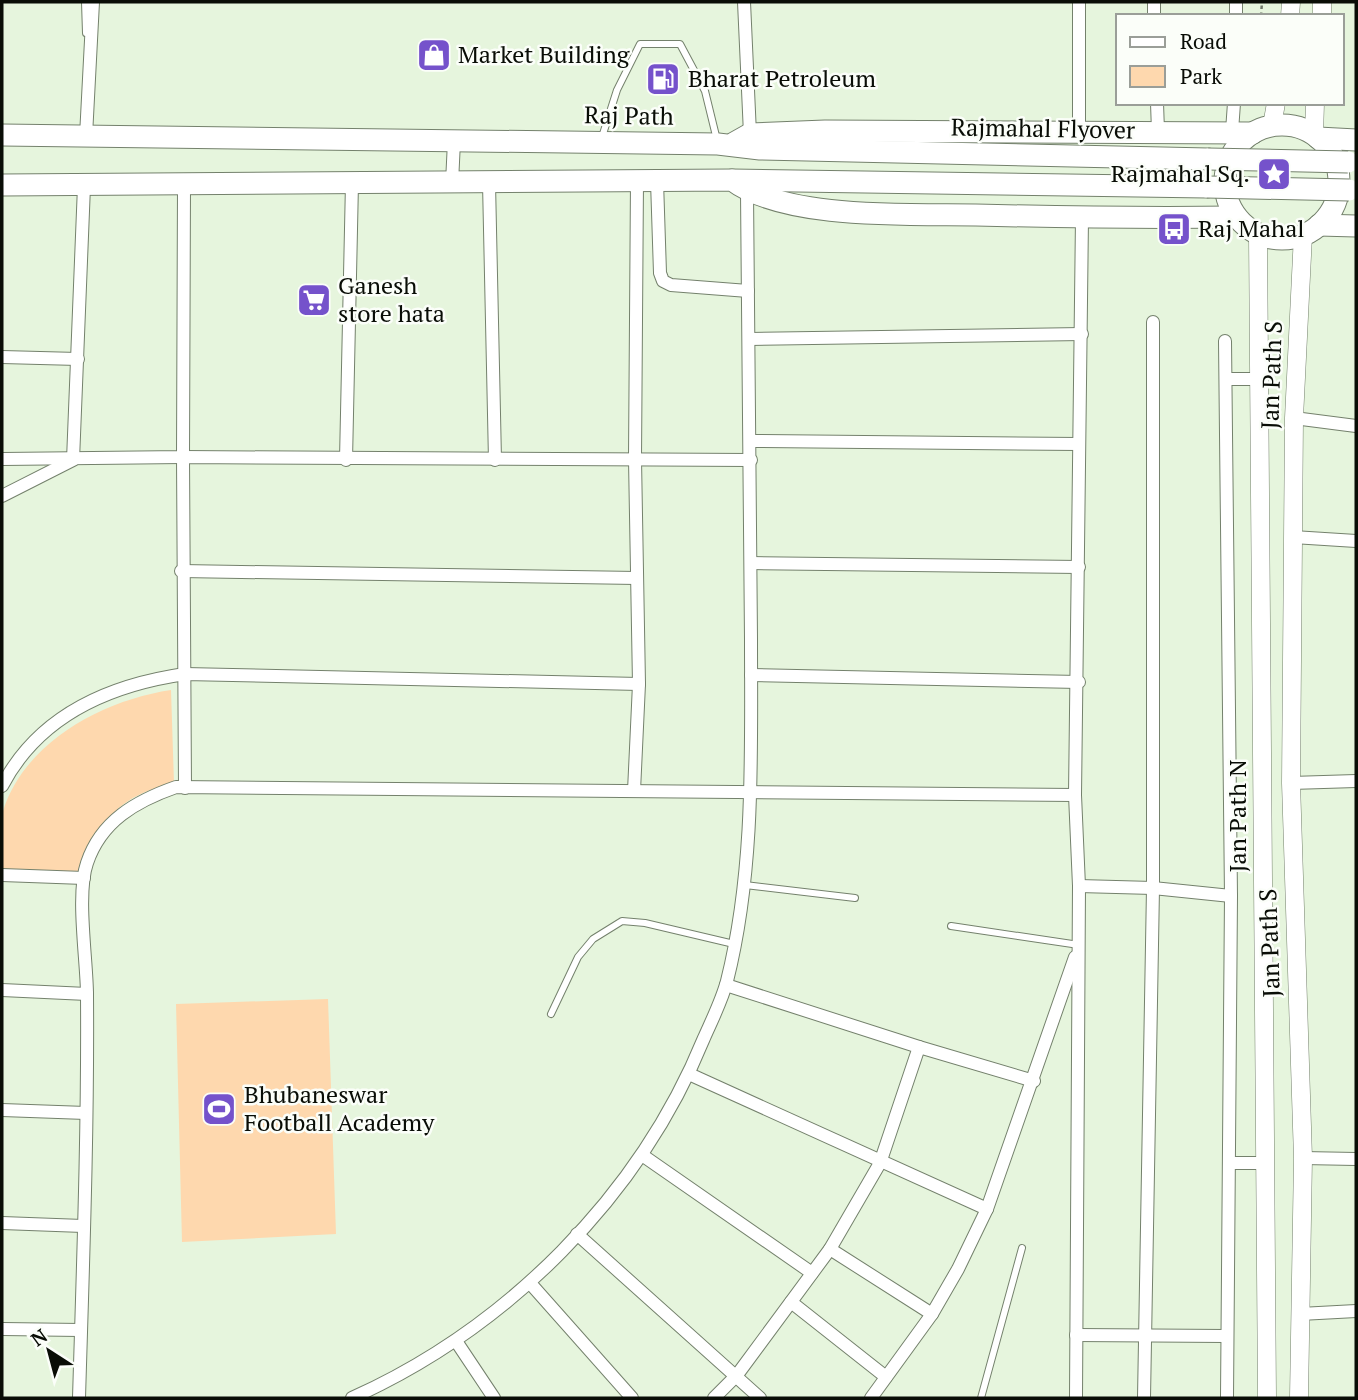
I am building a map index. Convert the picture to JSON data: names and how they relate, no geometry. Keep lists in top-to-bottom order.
{
  "streets": {
    "main road": [
      "Raj Path",
      "Rajmahal Flyover",
      "Jan Path S",
      "Jan Path N"
    ]
  },
  "crossings": [
    ["Raj Path", "Rajmahal Flyover"],
    ["Raj Path", "Jan Path S"],
    ["Raj Path", "Jan Path N"],
    ["Jan Path S", "Jan Path N"]
  ],
  "places": {
    "shop": ["Market Building"],
    "fuel station": ["Bharat Petroleum"],
    "place": ["Rajmahal Sq."],
    "bus stop": ["Raj Mahal"],
    "supermarket": ["Ganesh store hata"],
    "sports": ["Bhubaneswar Football Academy"]
  },
  "legend": ["Road", "Park"],
  "north": "top left"
}
